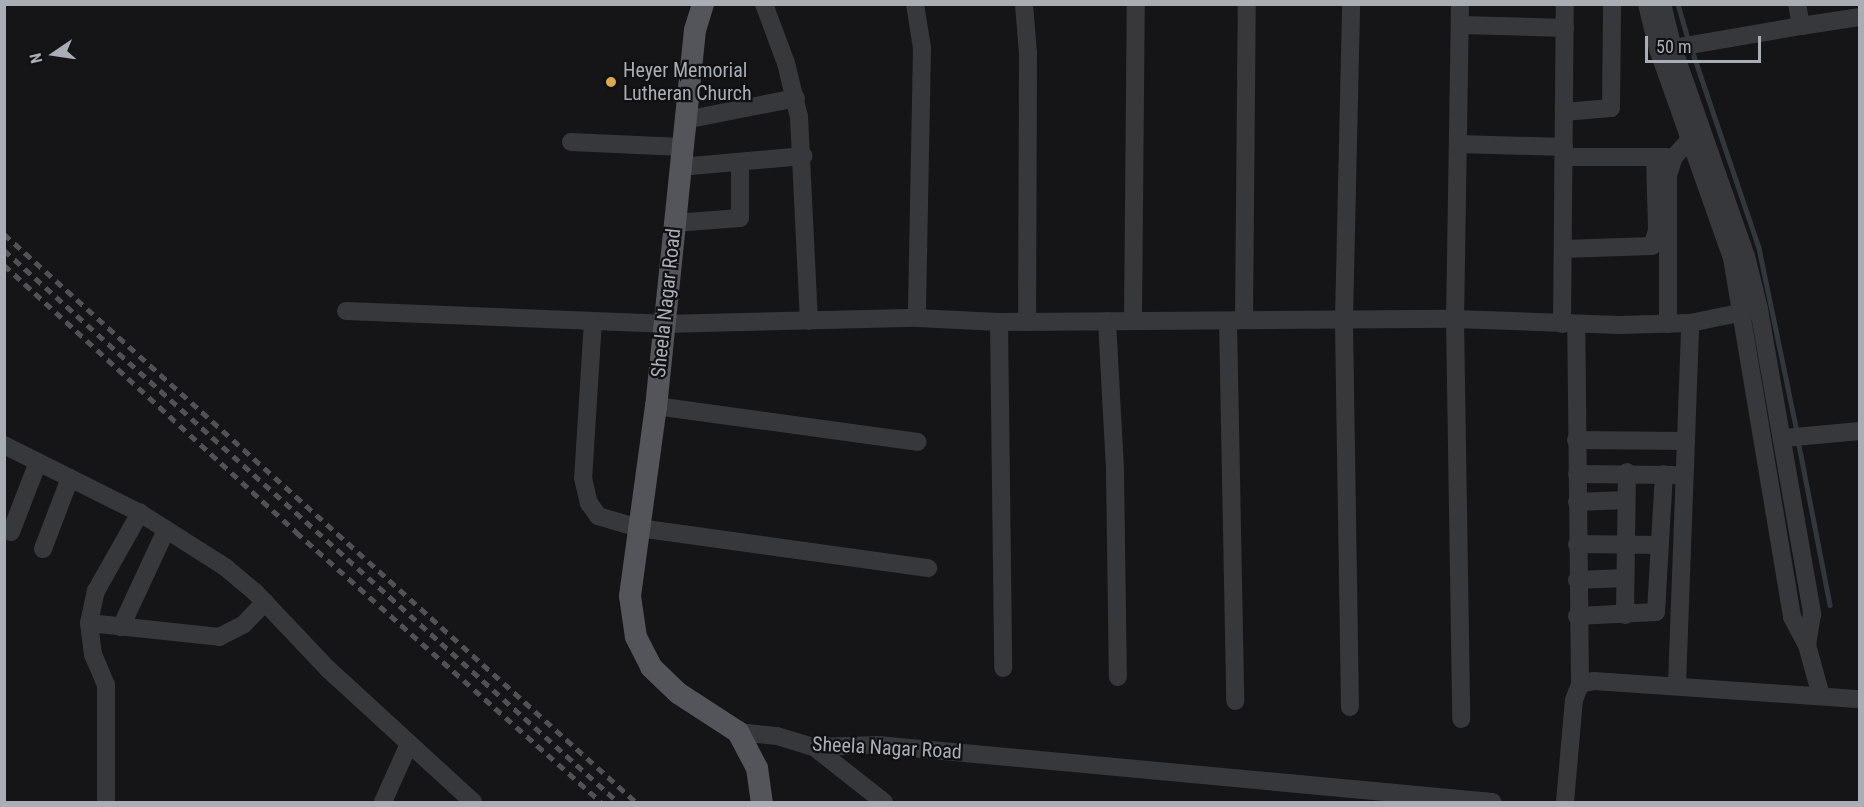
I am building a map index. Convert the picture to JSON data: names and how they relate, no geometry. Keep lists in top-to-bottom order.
{
  "streets": {
    "main road": ["Sheela Nagar Road"]
  },
  "places": ["Heyer Memorial Lutheran Church"],
  "scale_bar": "50 m",
  "north": "left"
}
